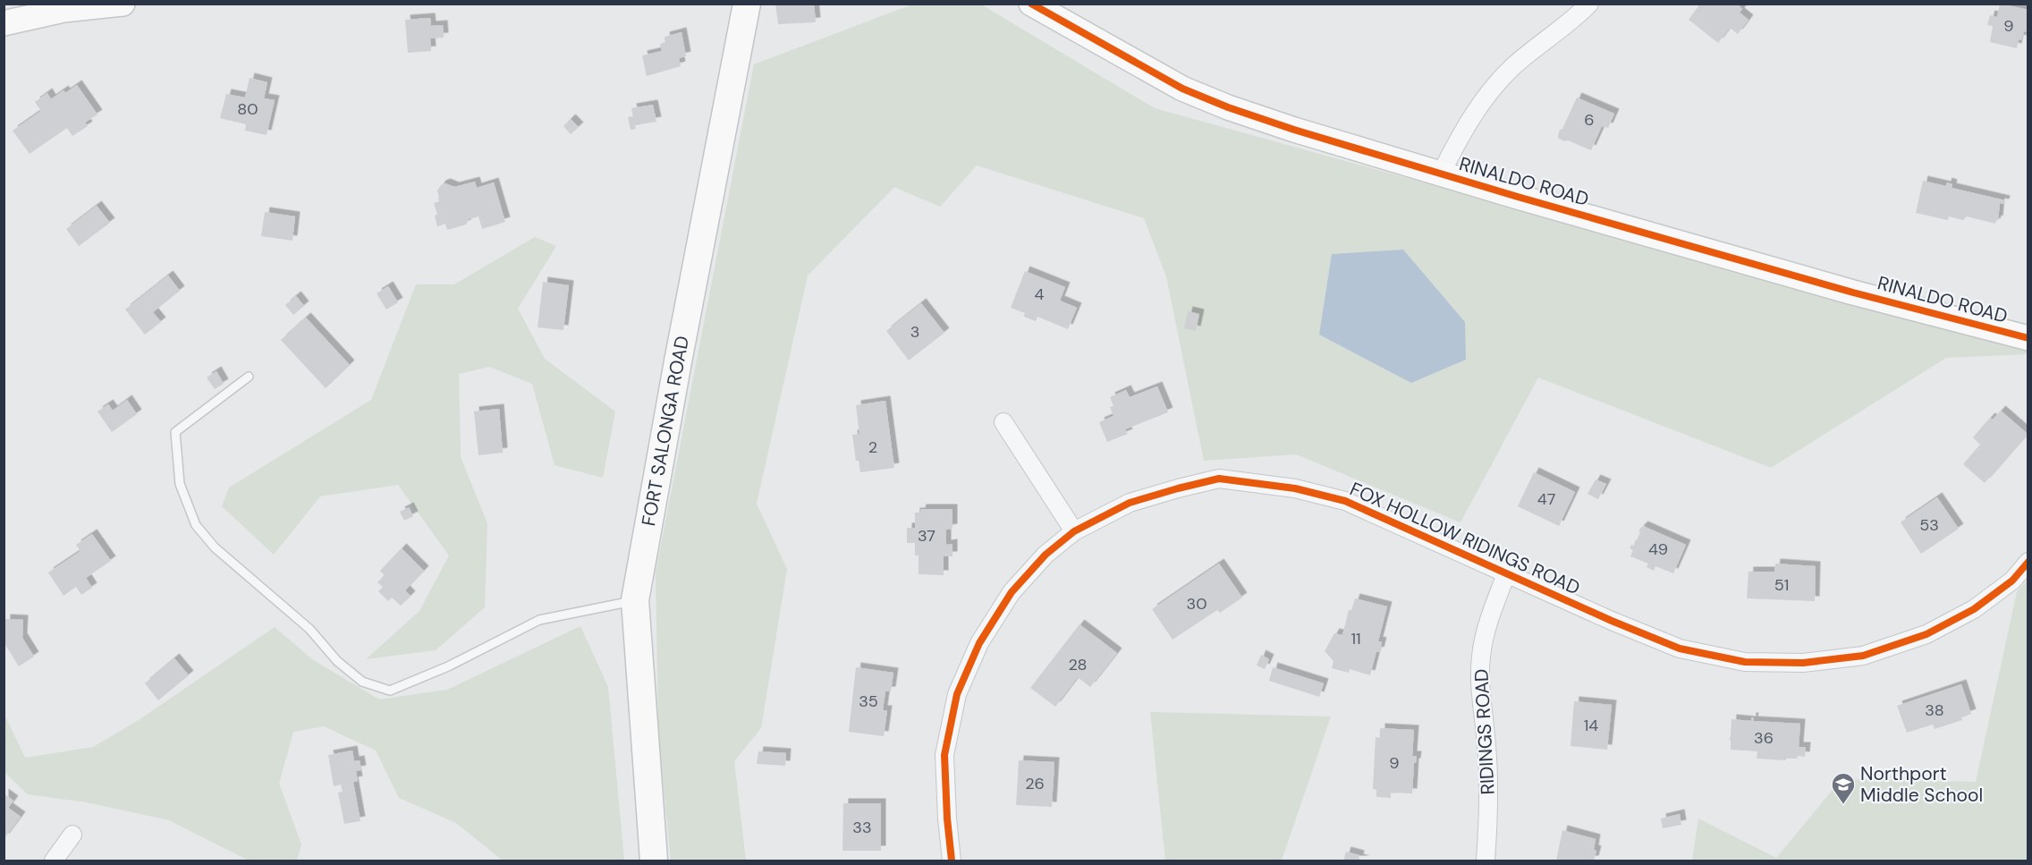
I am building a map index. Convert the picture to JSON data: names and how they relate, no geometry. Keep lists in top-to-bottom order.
{
  "streets": {
    "main road": ["FORT SALONGA ROAD"],
    "street": ["RINALDO ROAD", "FOX HOLLOW RIDINGS ROAD", "RIDINGS ROAD"]
  },
  "crossings": [
    ["FOX HOLLOW RIDINGS ROAD", "RIDINGS ROAD"]
  ],
  "places": {
    "school or university": ["Northport Middle School"]
  },
  "house_numbers": [
    "9",
    "80",
    "6",
    "4",
    "3",
    "2",
    "47",
    "53",
    "37",
    "49",
    "51",
    "30",
    "11",
    "28",
    "35",
    "38",
    "14",
    "36",
    "9",
    "26",
    "33"
  ]
}
